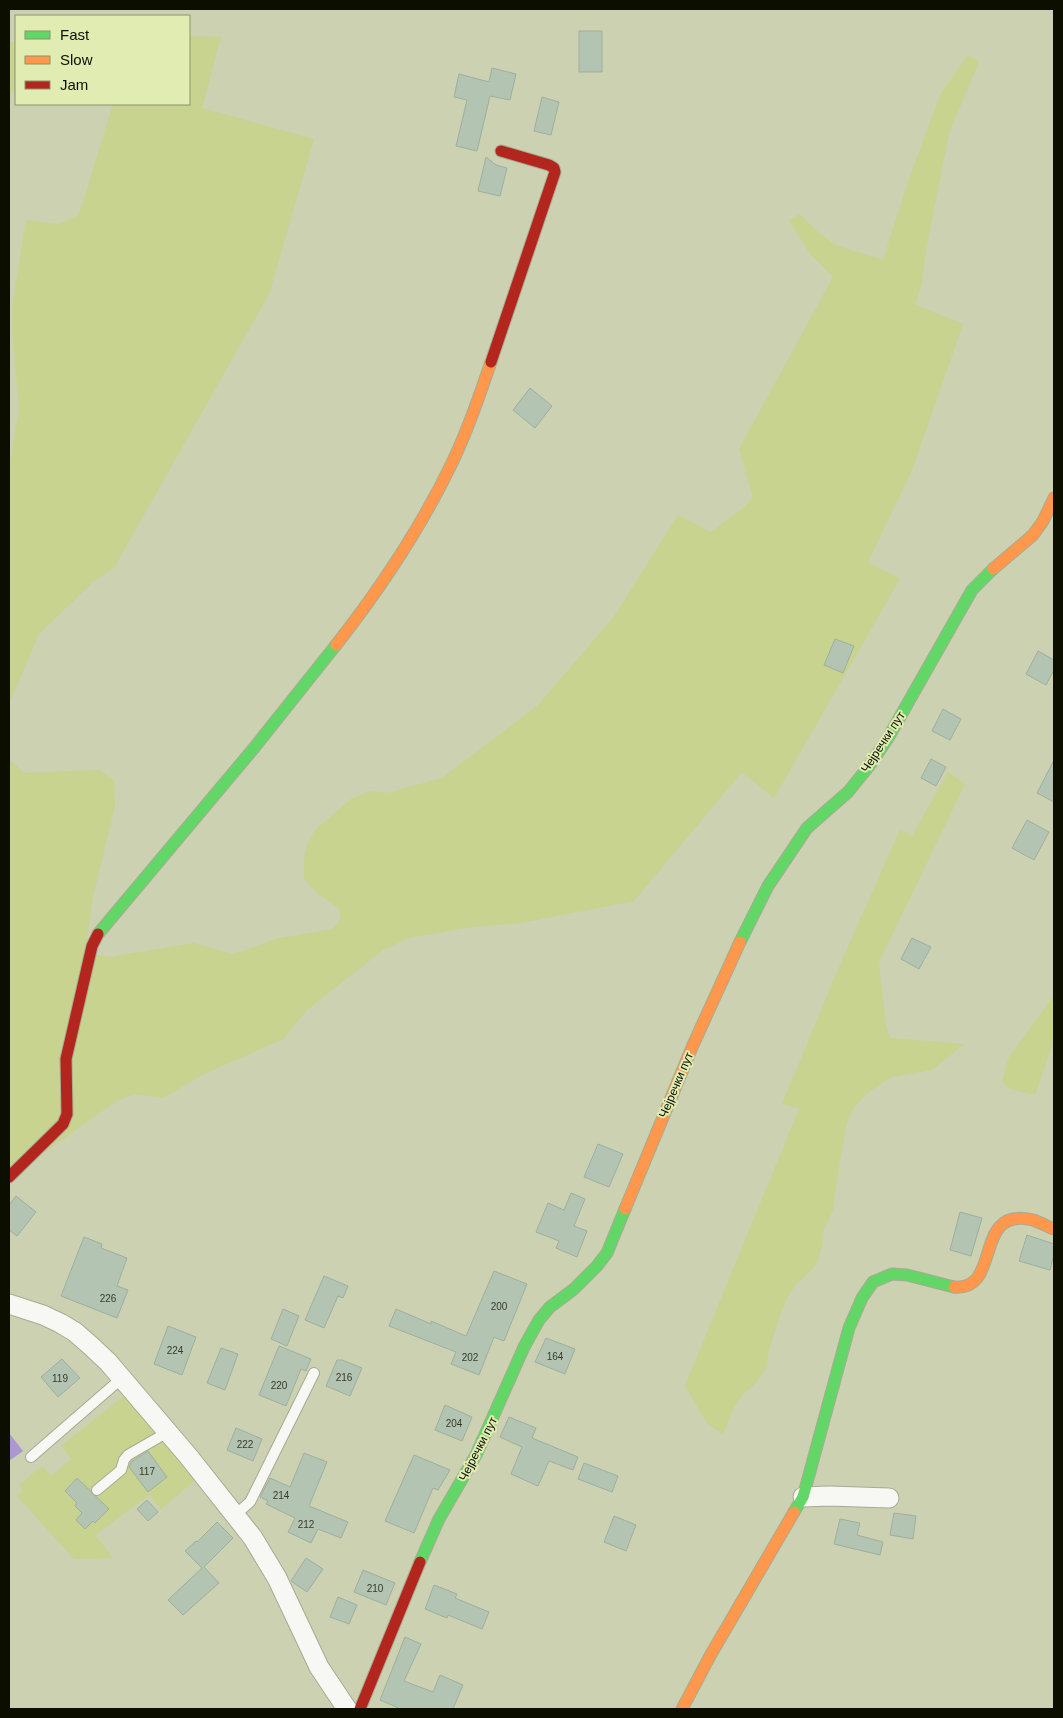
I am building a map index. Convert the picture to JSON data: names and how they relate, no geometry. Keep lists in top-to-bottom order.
{
  "streets": {
    "street": ["Чејречки пут"]
  },
  "house_numbers": [
    "226",
    "200",
    "224",
    "164",
    "202",
    "216",
    "119",
    "220",
    "204",
    "222",
    "117",
    "214",
    "212",
    "210"
  ],
  "legend": ["Fast", "Slow", "Jam"]
}
